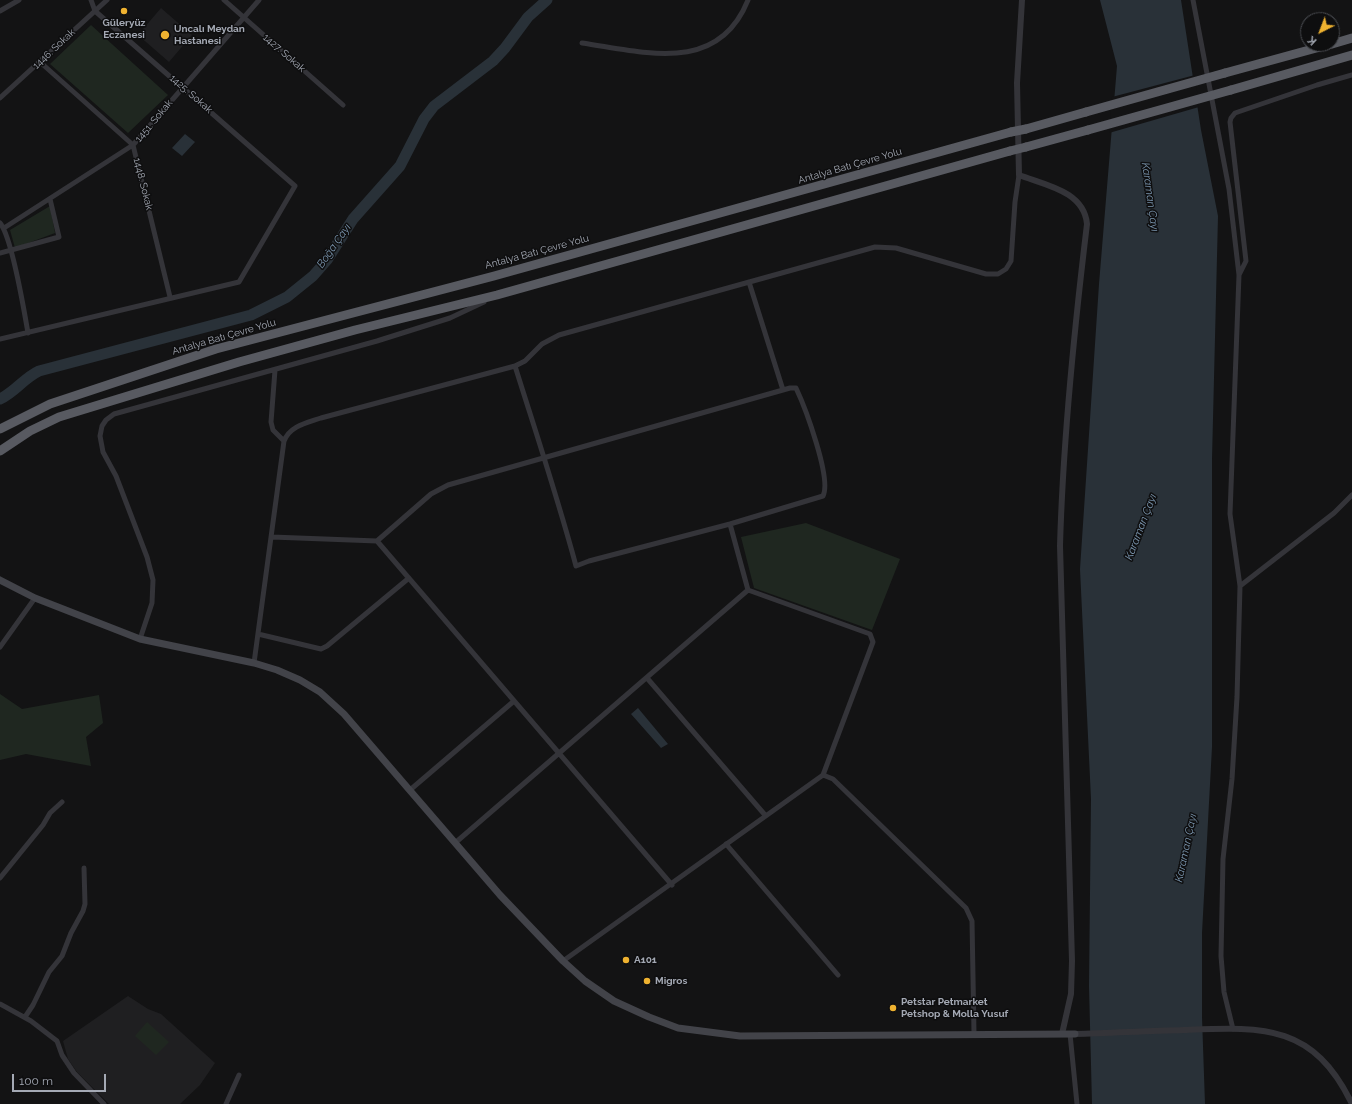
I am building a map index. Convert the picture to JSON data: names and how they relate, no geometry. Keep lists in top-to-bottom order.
{
  "streets": {
    "highway": ["Antalya Batı Çevre Yolu"],
    "street": [
      "1446. Sokak",
      "1427. Sokak",
      "1425. Sokak",
      "1451. Sokak",
      "1448. Sokak"
    ]
  },
  "crossings": [
    ["1446. Sokak", "1425. Sokak"],
    ["1446. Sokak", "1448. Sokak"],
    ["1427. Sokak", "1451. Sokak"],
    ["1425. Sokak", "1451. Sokak"],
    ["1425. Sokak", "1448. Sokak"],
    ["1451. Sokak", "1448. Sokak"]
  ],
  "water": ["Karaman Çayı", "Boğa Çayı"],
  "places": [
    "Güleryüz Eczanesi",
    "Uncalı Meydan Hastanesi",
    "A101",
    "Migros",
    "Petstar Petmarket Petshop & Molla Yusuf"
  ],
  "scale_bar": "100 m",
  "north": "bottom left"
}
